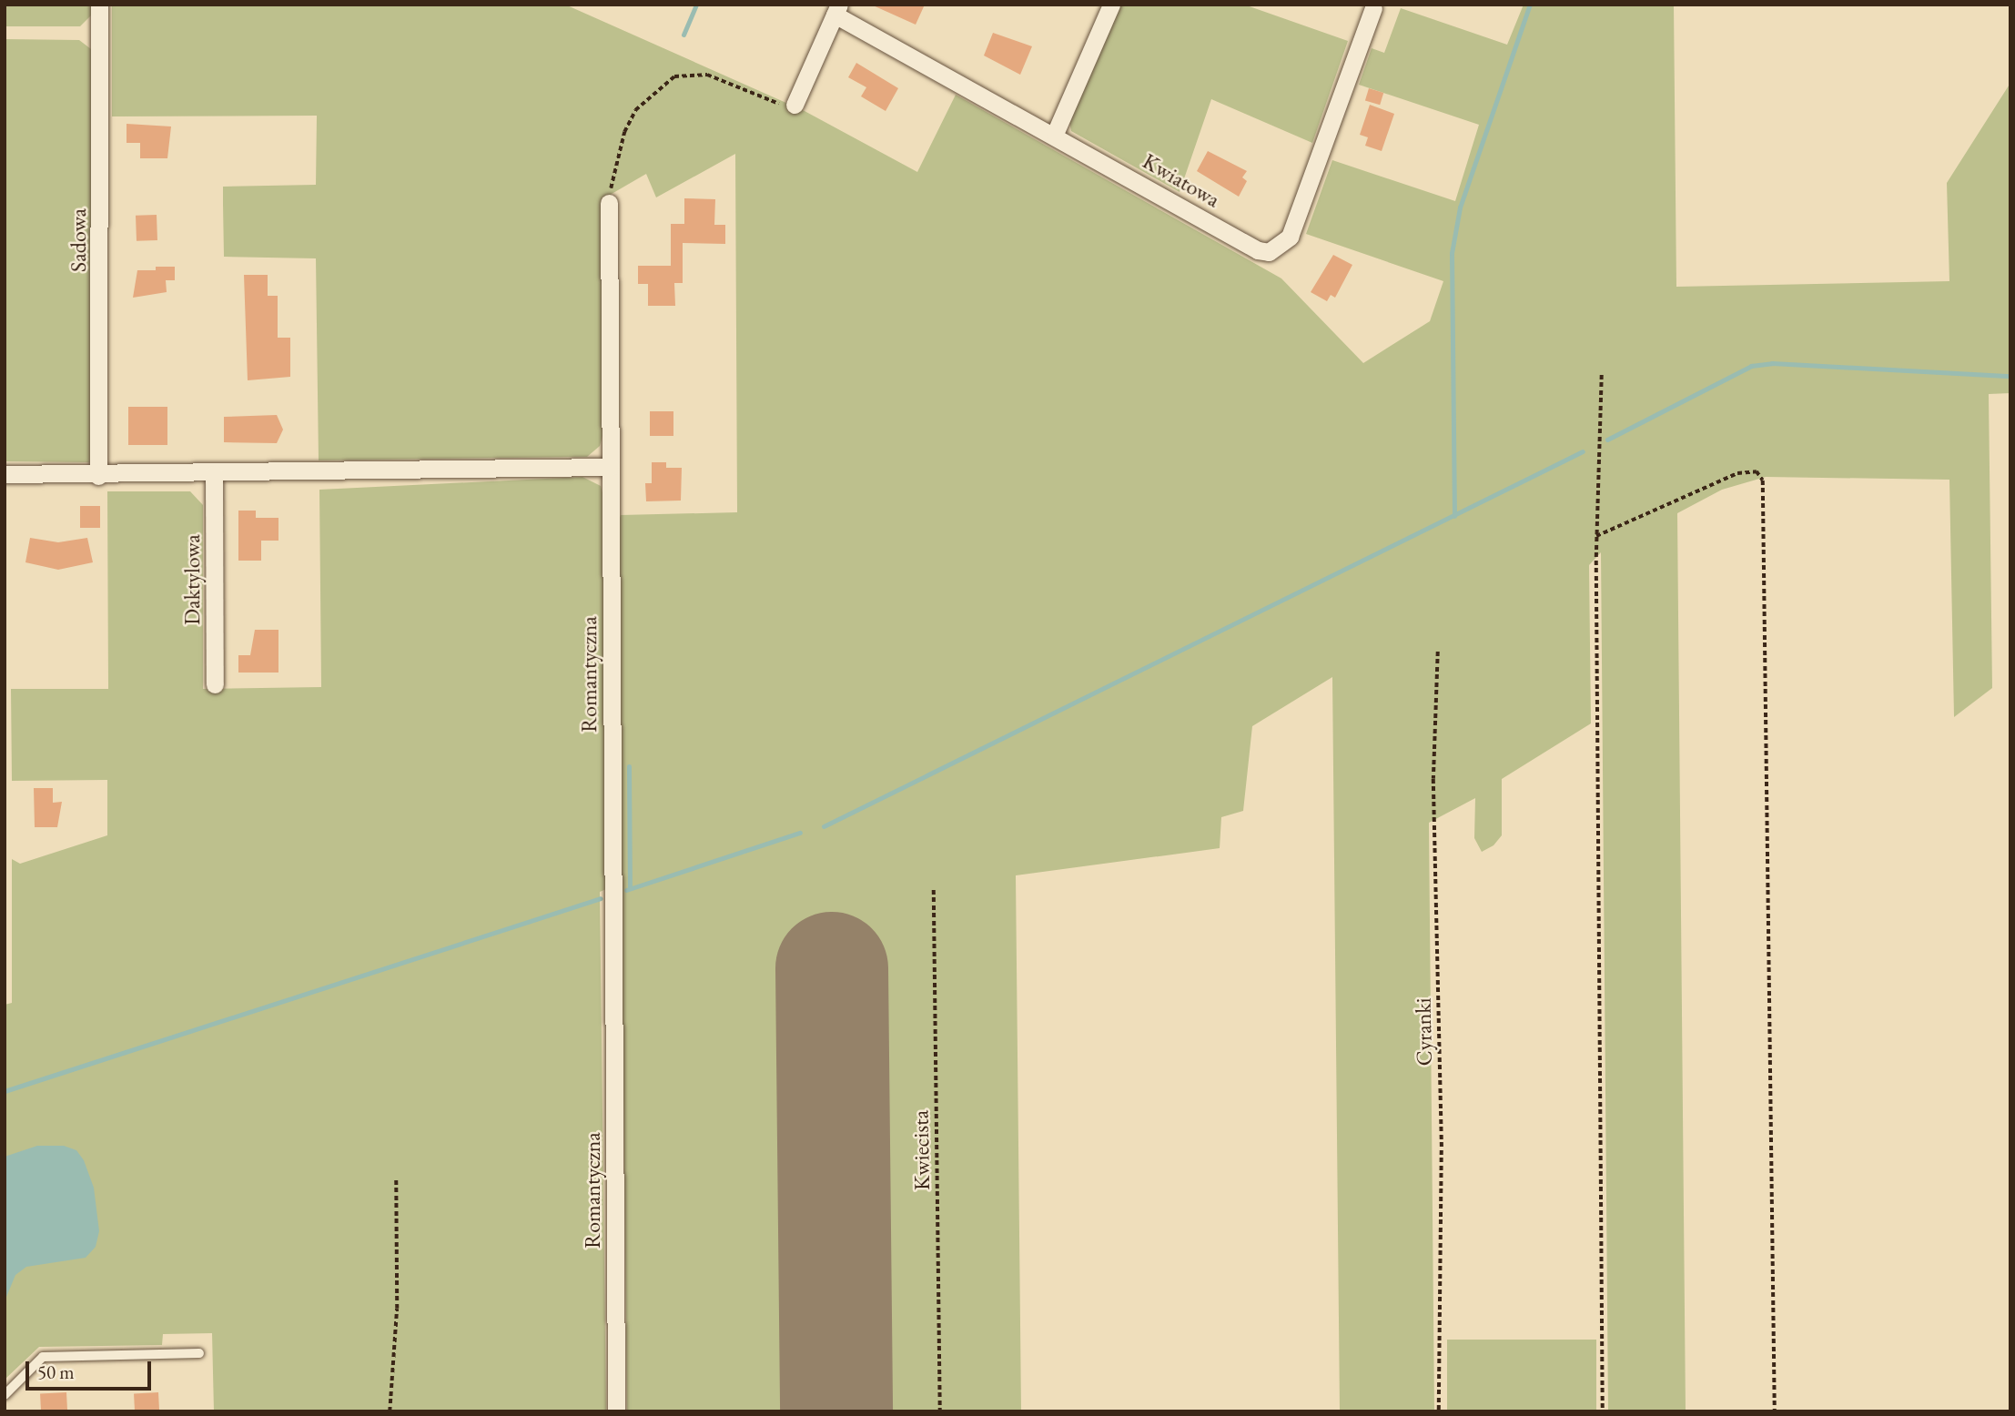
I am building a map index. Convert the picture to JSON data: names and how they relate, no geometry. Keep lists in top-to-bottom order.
{
  "streets": {
    "street": [
      "Kwiatowa",
      "Sadowa",
      "Daktylowa",
      "Romantyczna"
    ],
    "path": ["Cyranki", "Kwiecista"]
  },
  "scale_bar": "50 m"
}
